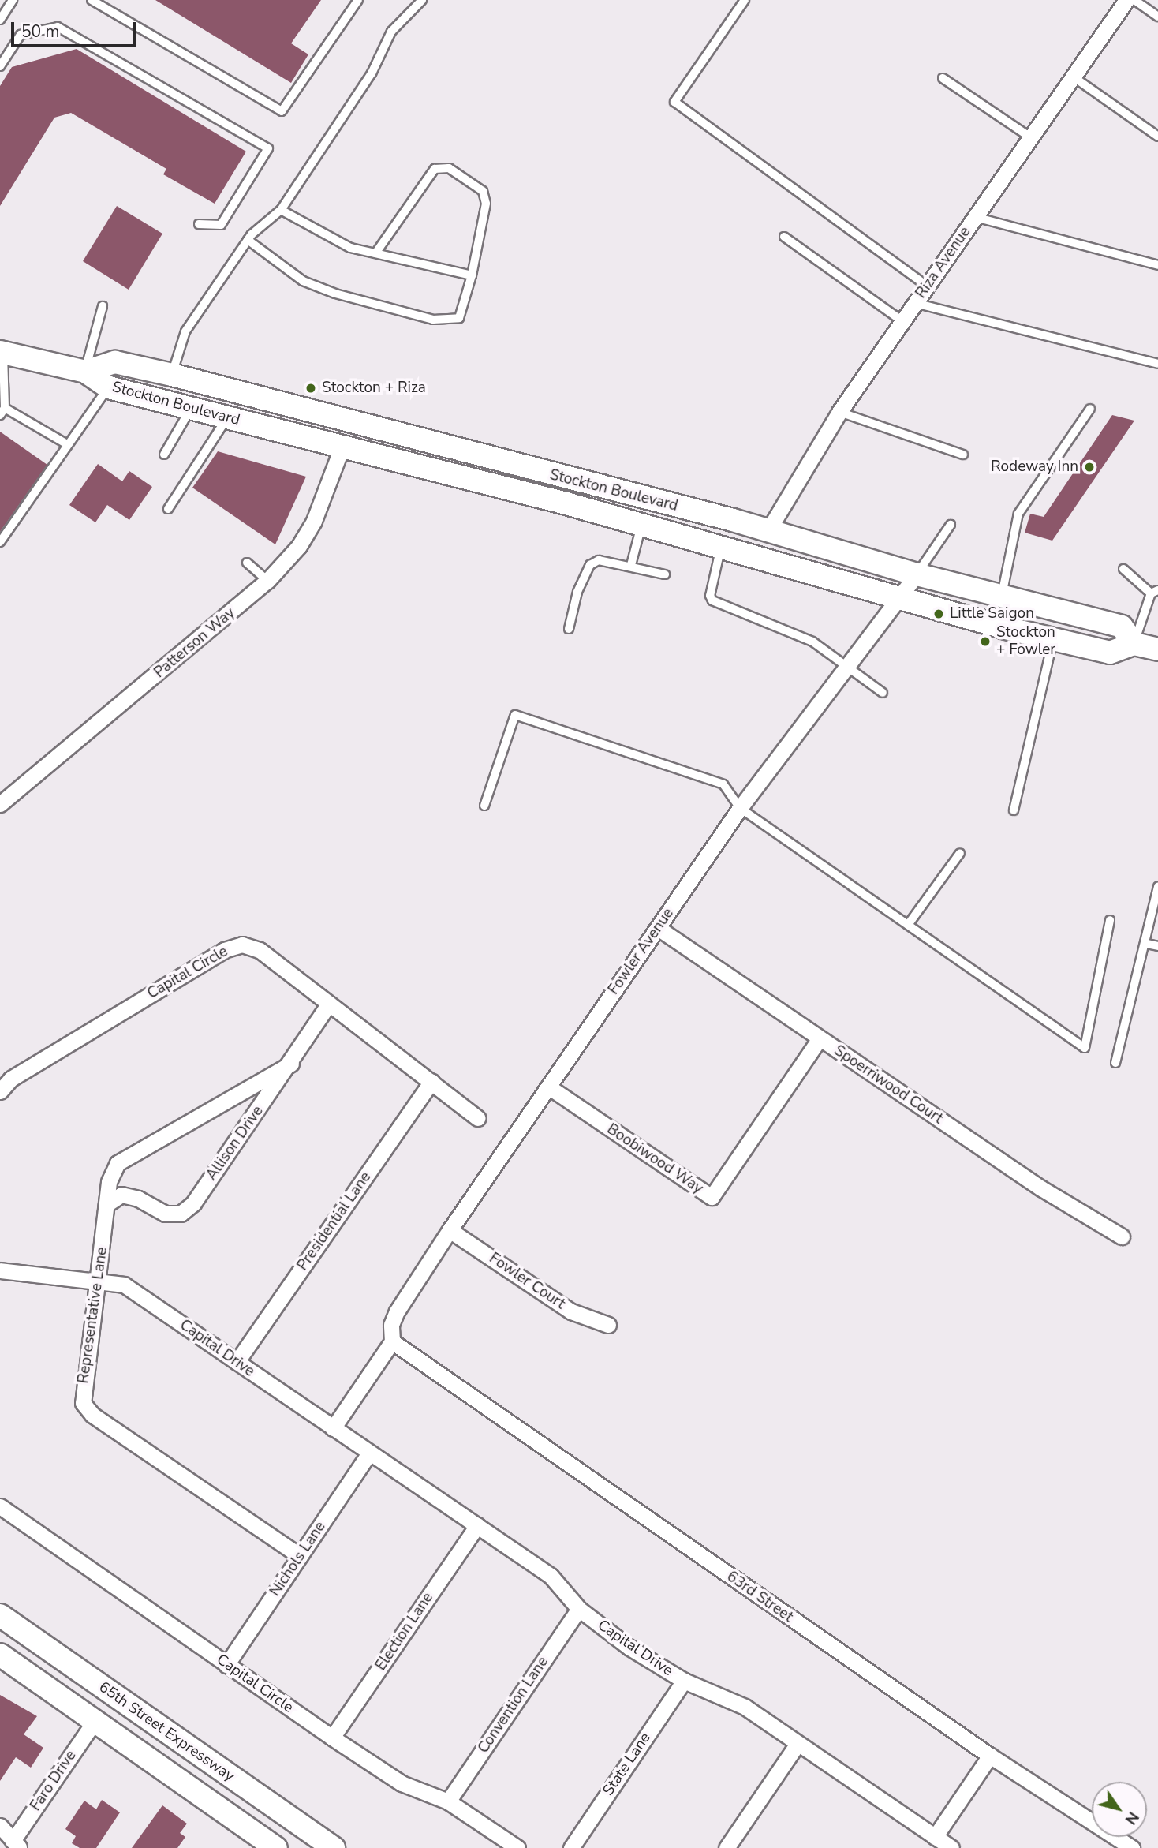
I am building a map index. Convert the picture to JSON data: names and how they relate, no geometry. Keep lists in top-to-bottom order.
{
  "streets": {
    "main road": ["Stockton Boulevard", "65th Street Expressway"],
    "street": [
      "Riza Avenue",
      "Patterson Way",
      "Fowler Avenue",
      "Capital Circle",
      "Spoerriwood Court",
      "Allison Drive",
      "Boobiwood Way",
      "Presidential Lane",
      "Fowler Court",
      "Representative Lane",
      "Capital Drive",
      "Nichols Lane",
      "63rd Street",
      "Election Lane",
      "Convention Lane",
      "State Lane",
      "Faro Drive"
    ]
  },
  "crossings": [
    ["Riza Avenue", "Stockton Boulevard"],
    ["Stockton Boulevard", "Patterson Way"],
    ["Stockton Boulevard", "Fowler Avenue"],
    ["Fowler Avenue", "Spoerriwood Court"],
    ["Fowler Avenue", "Boobiwood Way"],
    ["Fowler Avenue", "Fowler Court"],
    ["Fowler Avenue", "63rd Street"],
    ["Capital Circle", "Allison Drive"],
    ["Capital Circle", "Presidential Lane"],
    ["Capital Circle", "Nichols Lane"],
    ["Capital Circle", "Election Lane"],
    ["Capital Circle", "Convention Lane"],
    ["Spoerriwood Court", "Boobiwood Way"],
    ["Allison Drive", "Representative Lane"],
    ["Presidential Lane", "Capital Drive"],
    ["Representative Lane", "Capital Drive"],
    ["Representative Lane", "Nichols Lane"],
    ["Capital Drive", "Nichols Lane"],
    ["Capital Drive", "Election Lane"],
    ["Capital Drive", "Convention Lane"],
    ["Capital Drive", "State Lane"]
  ],
  "places": [
    "Stockton + Riza",
    "Rodeway Inn",
    "Little Saigon",
    "Stockton + Fowler"
  ],
  "scale_bar": "50 m",
  "north": "bottom right"
}
